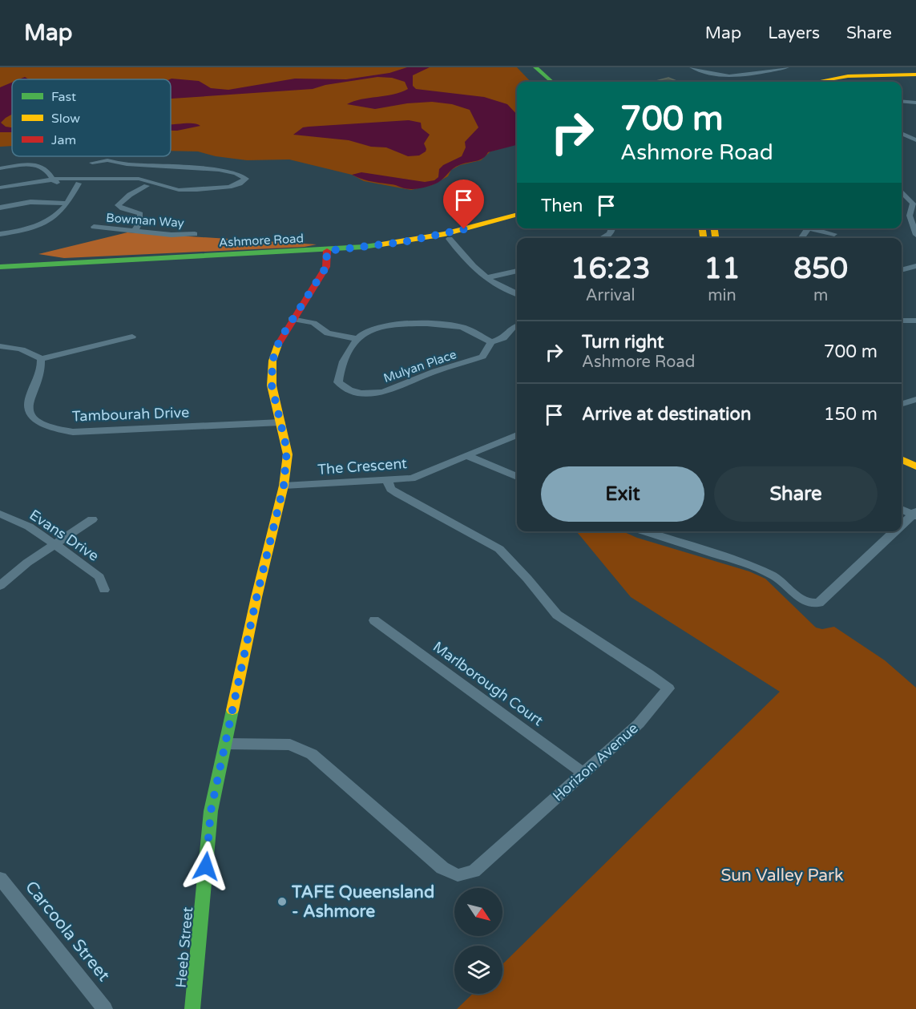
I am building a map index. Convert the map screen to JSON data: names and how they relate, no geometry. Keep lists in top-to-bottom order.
{
  "streets": {
    "main road": ["Ashmore Road", "Heeb Street"],
    "street": [
      "Bowman Way",
      "Mulyan Place",
      "Tambourah Drive",
      "The Crescent",
      "Evans Drive",
      "Marlborough Court",
      "Horizon Avenue",
      "Carcoola Street"
    ]
  },
  "crossings": [
    ["Ashmore Road", "Heeb Street"],
    ["Tambourah Drive", "Heeb Street"],
    ["The Crescent", "Horizon Avenue"],
    ["The Crescent", "Heeb Street"],
    ["Marlborough Court", "Horizon Avenue"],
    ["Horizon Avenue", "Heeb Street"]
  ],
  "parks": ["Sun Valley Park"],
  "places": ["TAFE Queensland - Ashmore"],
  "legend": ["Fast", "Slow", "Jam"],
  "north": "bottom right",
  "page": {
    "header": "Map",
    "nav": ["Map", "Layers", "Share"],
    "turn": ["700 m", "Ashmore Road"],
    "then": "Then",
    "eta": [
      "16:23",
      "Arrival",
      "11",
      "min",
      "850",
      "m"
    ],
    "list": [
      {
        "name": "Turn right",
        "note": "Ashmore Road",
        "value": "700 m"
      },
      {
        "name": "Arrive at destination",
        "value": "150 m"
      }
    ],
    "buttons": ["Exit", "Share"]
  }
}
